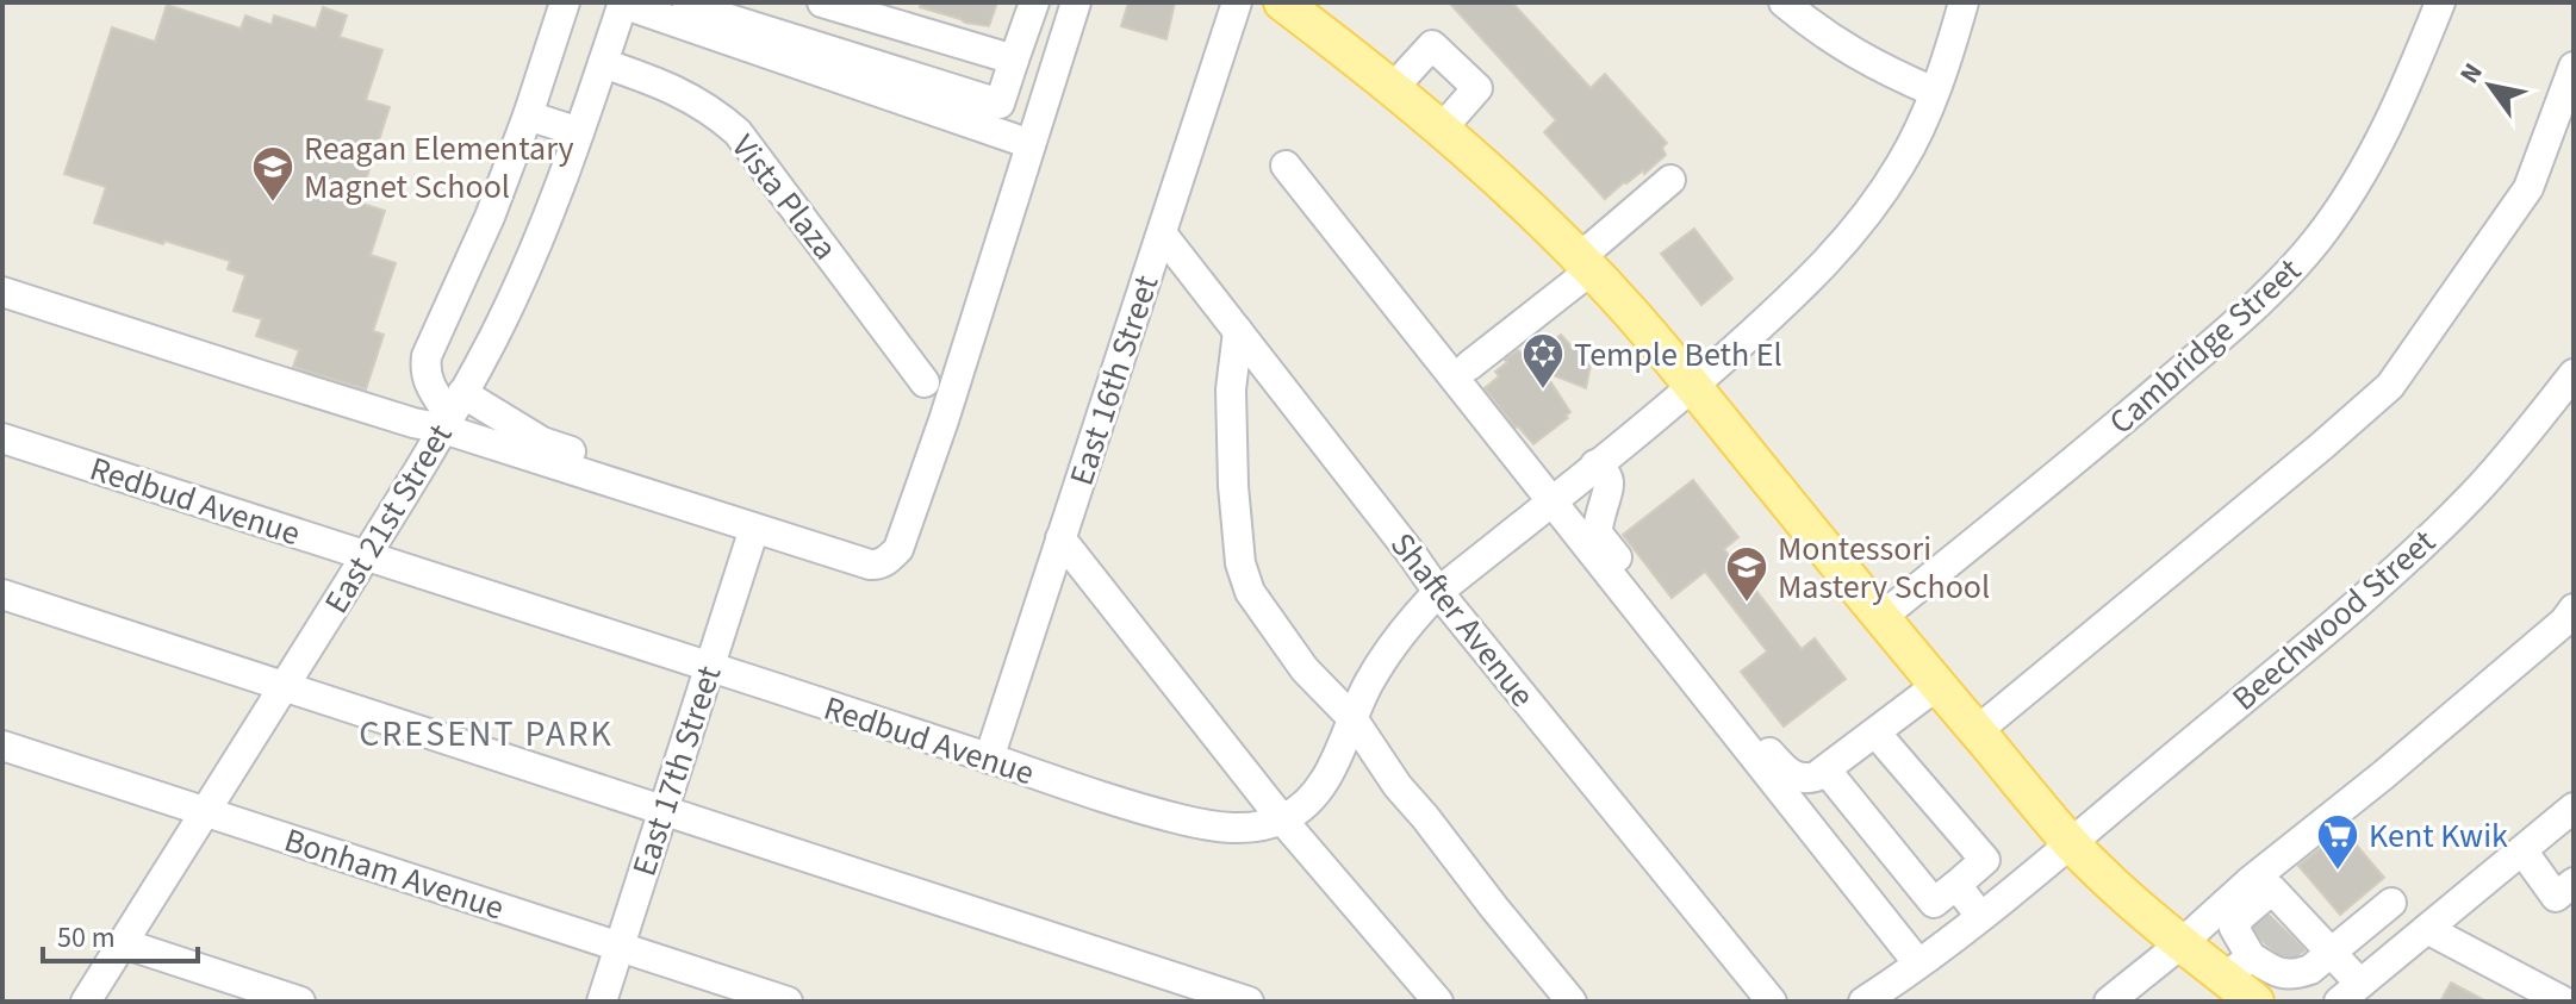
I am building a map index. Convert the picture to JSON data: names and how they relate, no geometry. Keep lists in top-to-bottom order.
{
  "streets": {
    "street": [
      "Vista Plaza",
      "Cambridge Street",
      "East 16th Street",
      "Redbud Avenue",
      "East 21st Street",
      "Shafter Avenue",
      "Beechwood Street",
      "East 17th Street",
      "Bonham Avenue"
    ]
  },
  "crossings": [
    ["Vista Plaza", "East 21st Street"],
    ["East 16th Street", "Redbud Avenue"],
    ["East 16th Street", "Shafter Avenue"],
    ["Redbud Avenue", "East 21st Street"],
    ["Redbud Avenue", "Shafter Avenue"],
    ["Redbud Avenue", "East 17th Street"],
    ["East 21st Street", "Bonham Avenue"],
    ["East 17th Street", "Bonham Avenue"]
  ],
  "districts": ["CRESENT PARK"],
  "places": {
    "school or university": ["Reagan Elementary Magnet School", "Montessori Mastery School"],
    "synagogue": ["Temple Beth El"],
    "supermarket": ["Kent Kwik"]
  },
  "scale_bar": "50 m",
  "north": "top left"
}
